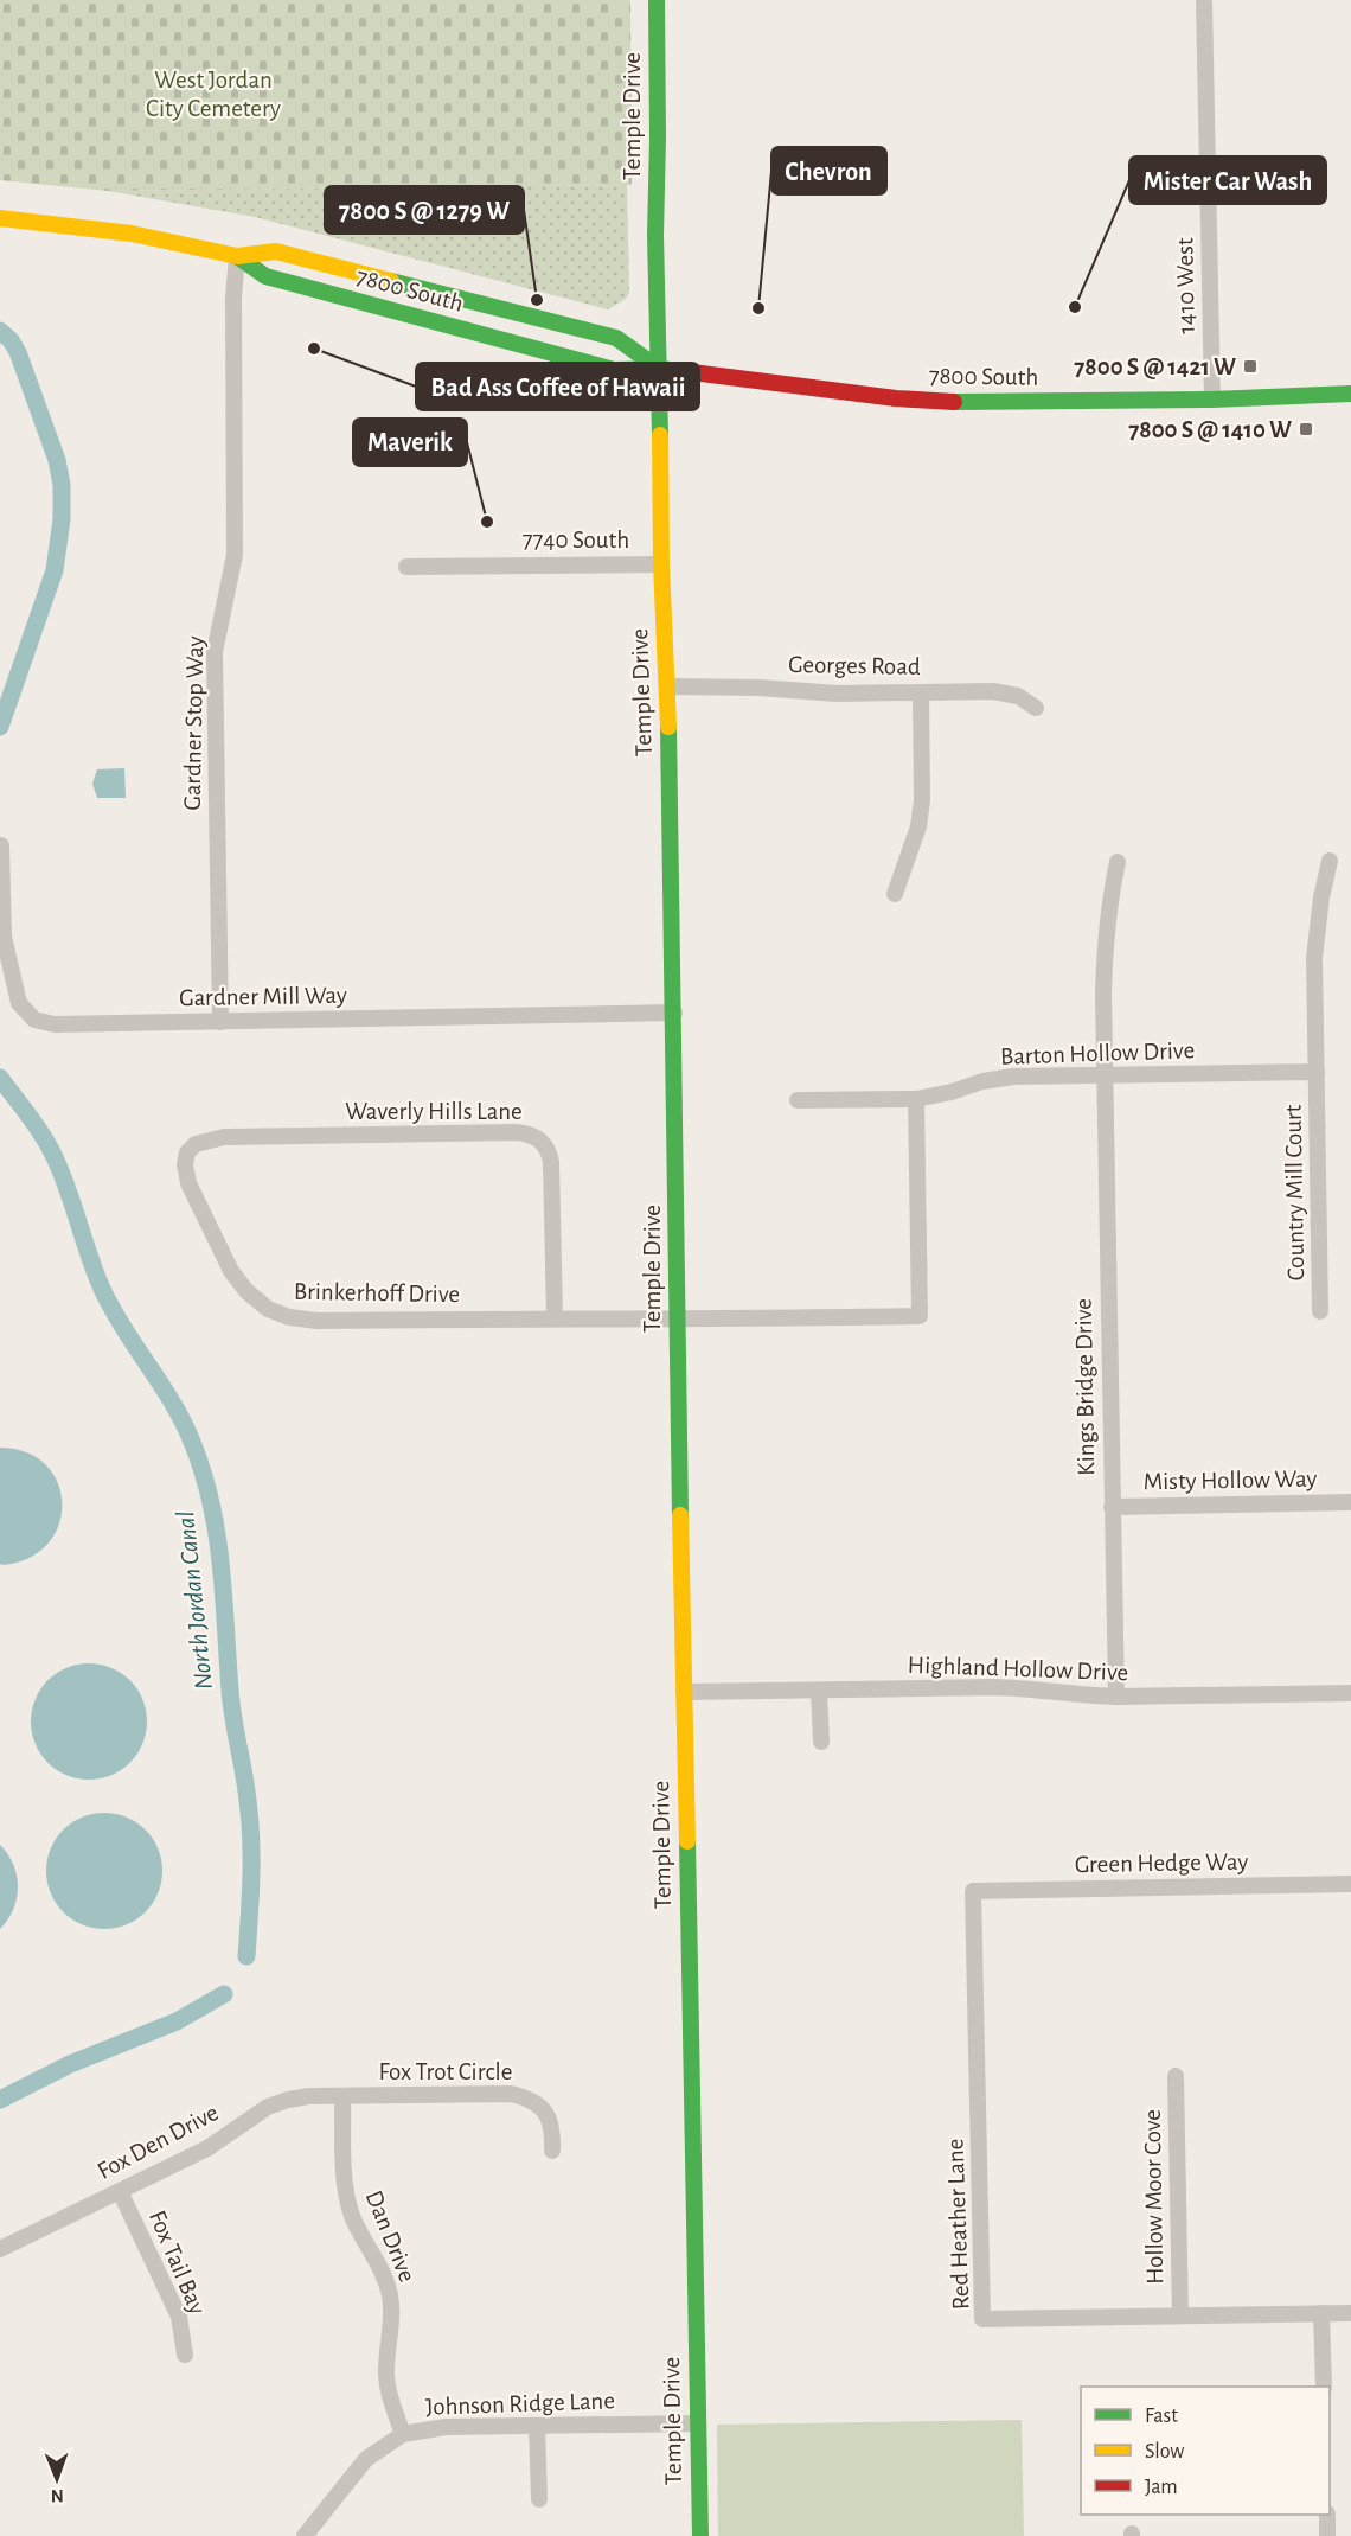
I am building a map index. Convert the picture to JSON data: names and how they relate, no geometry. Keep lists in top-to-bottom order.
{
  "streets": {
    "street": [
      "Temple Drive",
      "1410 West",
      "7800 South",
      "7740 South",
      "Georges Road",
      "Gardner Stop Way",
      "Gardner Mill Way",
      "Barton Hollow Drive",
      "Waverly Hills Lane",
      "Country Mill Court",
      "Brinkerhoff Drive",
      "Kings Bridge Drive",
      "Misty Hollow Way",
      "Highland Hollow Drive",
      "Green Hedge Way",
      "Fox Trot Circle",
      "Fox Den Drive",
      "Hollow Moor Cove",
      "Red Heather Lane",
      "Dan Drive",
      "Fox Tail Bay",
      "Johnson Ridge Lane"
    ]
  },
  "crossings": [
    ["Temple Drive", "7800 South"],
    ["Temple Drive", "7740 South"],
    ["Temple Drive", "Georges Road"],
    ["Temple Drive", "Gardner Mill Way"],
    ["Temple Drive", "Brinkerhoff Drive"],
    ["Temple Drive", "Highland Hollow Drive"],
    ["Temple Drive", "Johnson Ridge Lane"],
    ["1410 West", "7800 South"],
    ["7800 South", "Gardner Stop Way"],
    ["Gardner Stop Way", "Gardner Mill Way"],
    ["Barton Hollow Drive", "Country Mill Court"],
    ["Barton Hollow Drive", "Kings Bridge Drive"],
    ["Waverly Hills Lane", "Brinkerhoff Drive"],
    ["Kings Bridge Drive", "Misty Hollow Way"],
    ["Kings Bridge Drive", "Highland Hollow Drive"],
    ["Green Hedge Way", "Red Heather Lane"],
    ["Fox Trot Circle", "Fox Den Drive"],
    ["Fox Trot Circle", "Dan Drive"],
    ["Fox Den Drive", "Dan Drive"],
    ["Fox Den Drive", "Fox Tail Bay"],
    ["Hollow Moor Cove", "Red Heather Lane"],
    ["Dan Drive", "Johnson Ridge Lane"]
  ],
  "water": ["North Jordan Canal"],
  "parks": ["West Jordan City Cemetery"],
  "places": {
    "other": [
      "7800 S @ 1279 W",
      "Mister Car Wash",
      "Chevron",
      "Bad Ass Coffee of Hawaii",
      "Maverik"
    ],
    "transit": ["7800 S @ 1421 W", "7800 S @ 1410 W"]
  },
  "legend": ["Fast", "Slow", "Jam"],
  "north": "bottom"
}
